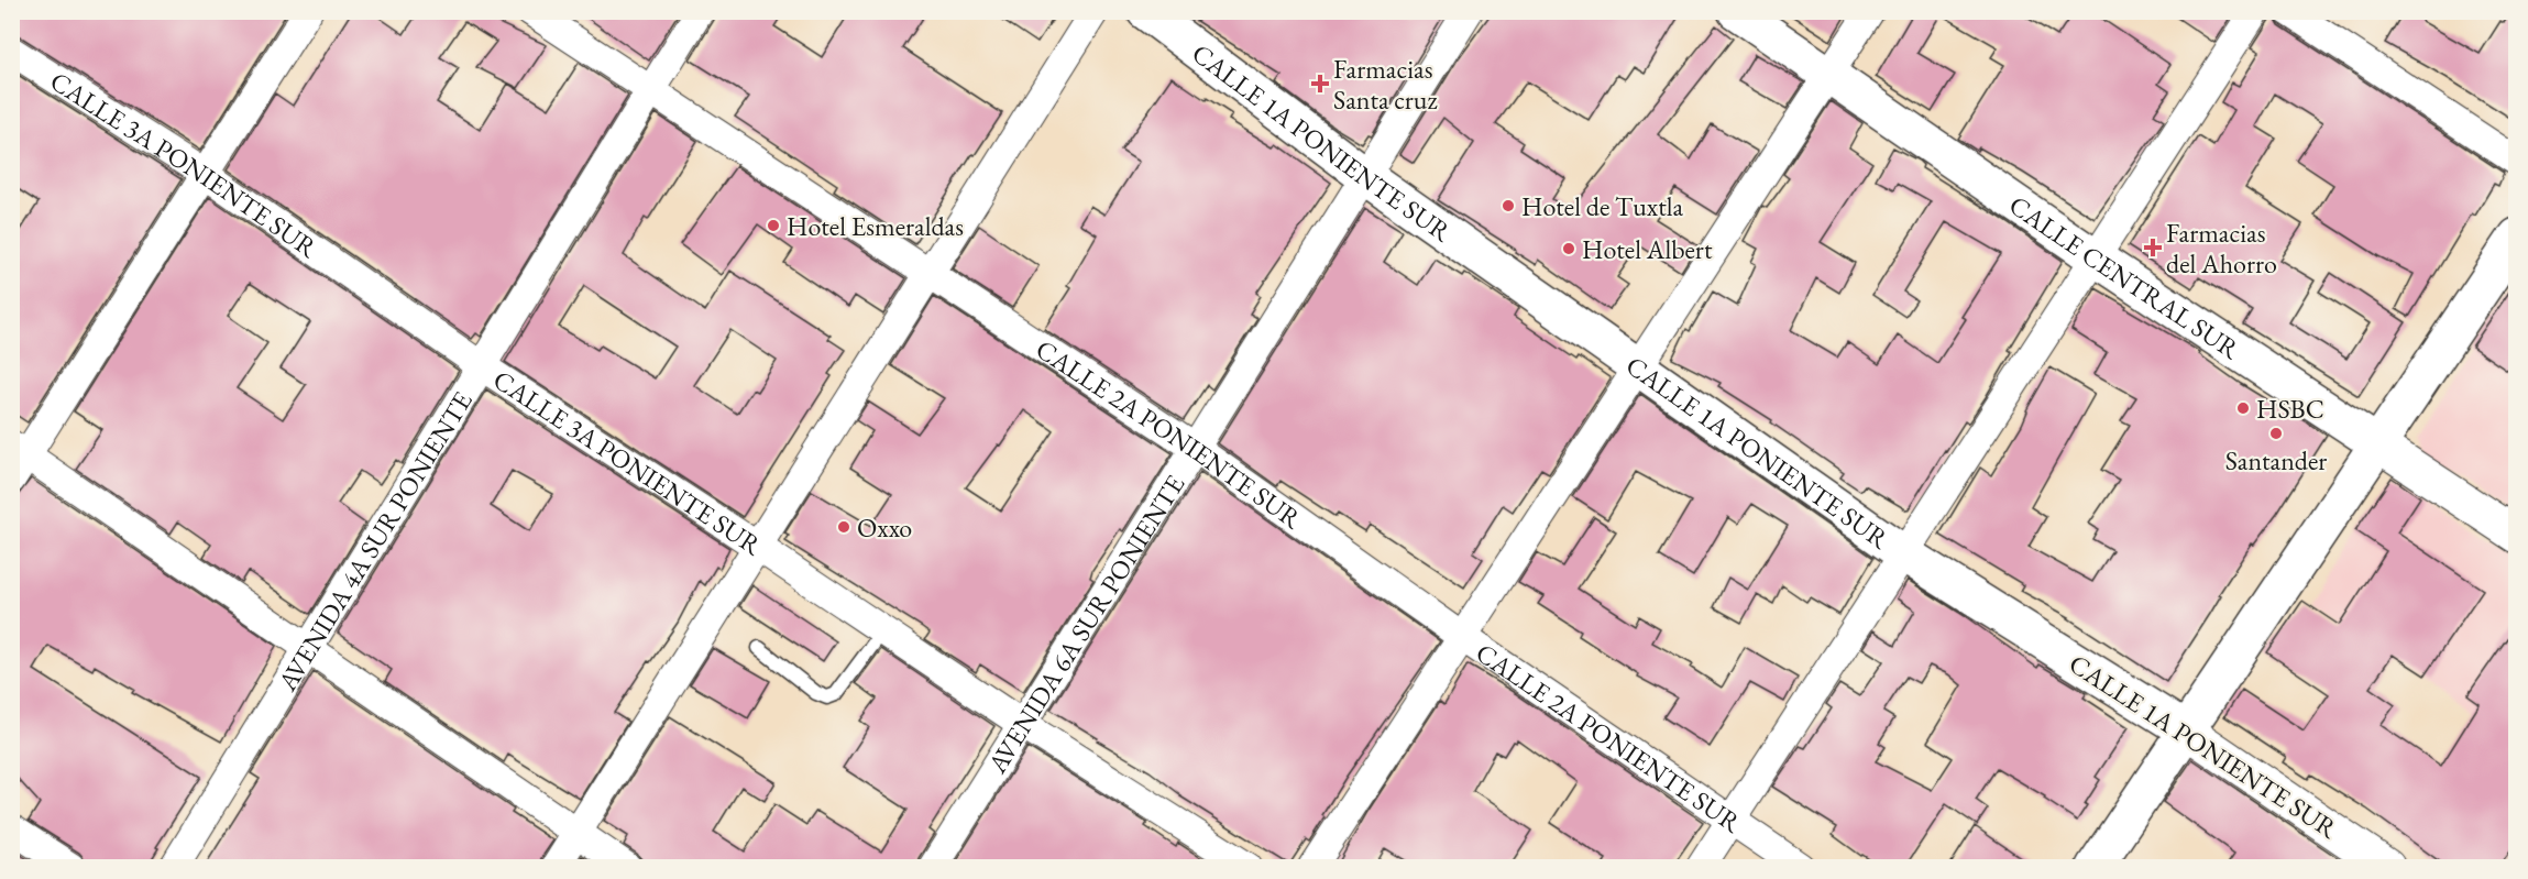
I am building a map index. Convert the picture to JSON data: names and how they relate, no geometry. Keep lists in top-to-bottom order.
{
  "streets": {
    "main road": ["CALLE 1A PONIENTE SUR", "CALLE CENTRAL SUR"],
    "street": [
      "CALLE 3A PONIENTE SUR",
      "CALLE 2A PONIENTE SUR",
      "AVENIDA 4A SUR PONIENTE",
      "AVENIDA 6A SUR PONIENTE"
    ]
  },
  "crossings": [
    ["CALLE 1A PONIENTE SUR", "AVENIDA 6A SUR PONIENTE"],
    ["CALLE 3A PONIENTE SUR", "AVENIDA 4A SUR PONIENTE"],
    ["CALLE 3A PONIENTE SUR", "AVENIDA 6A SUR PONIENTE"],
    ["CALLE 2A PONIENTE SUR", "AVENIDA 4A SUR PONIENTE"],
    ["CALLE 2A PONIENTE SUR", "AVENIDA 6A SUR PONIENTE"]
  ],
  "places": {
    "health": ["Farmacias Santa cruz", "Farmacias del Ahorro"],
    "other": [
      "Hotel de Tuxtla",
      "Hotel Esmeraldas",
      "Hotel Albert",
      "HSBC",
      "Santander",
      "Oxxo"
    ]
  }
}
